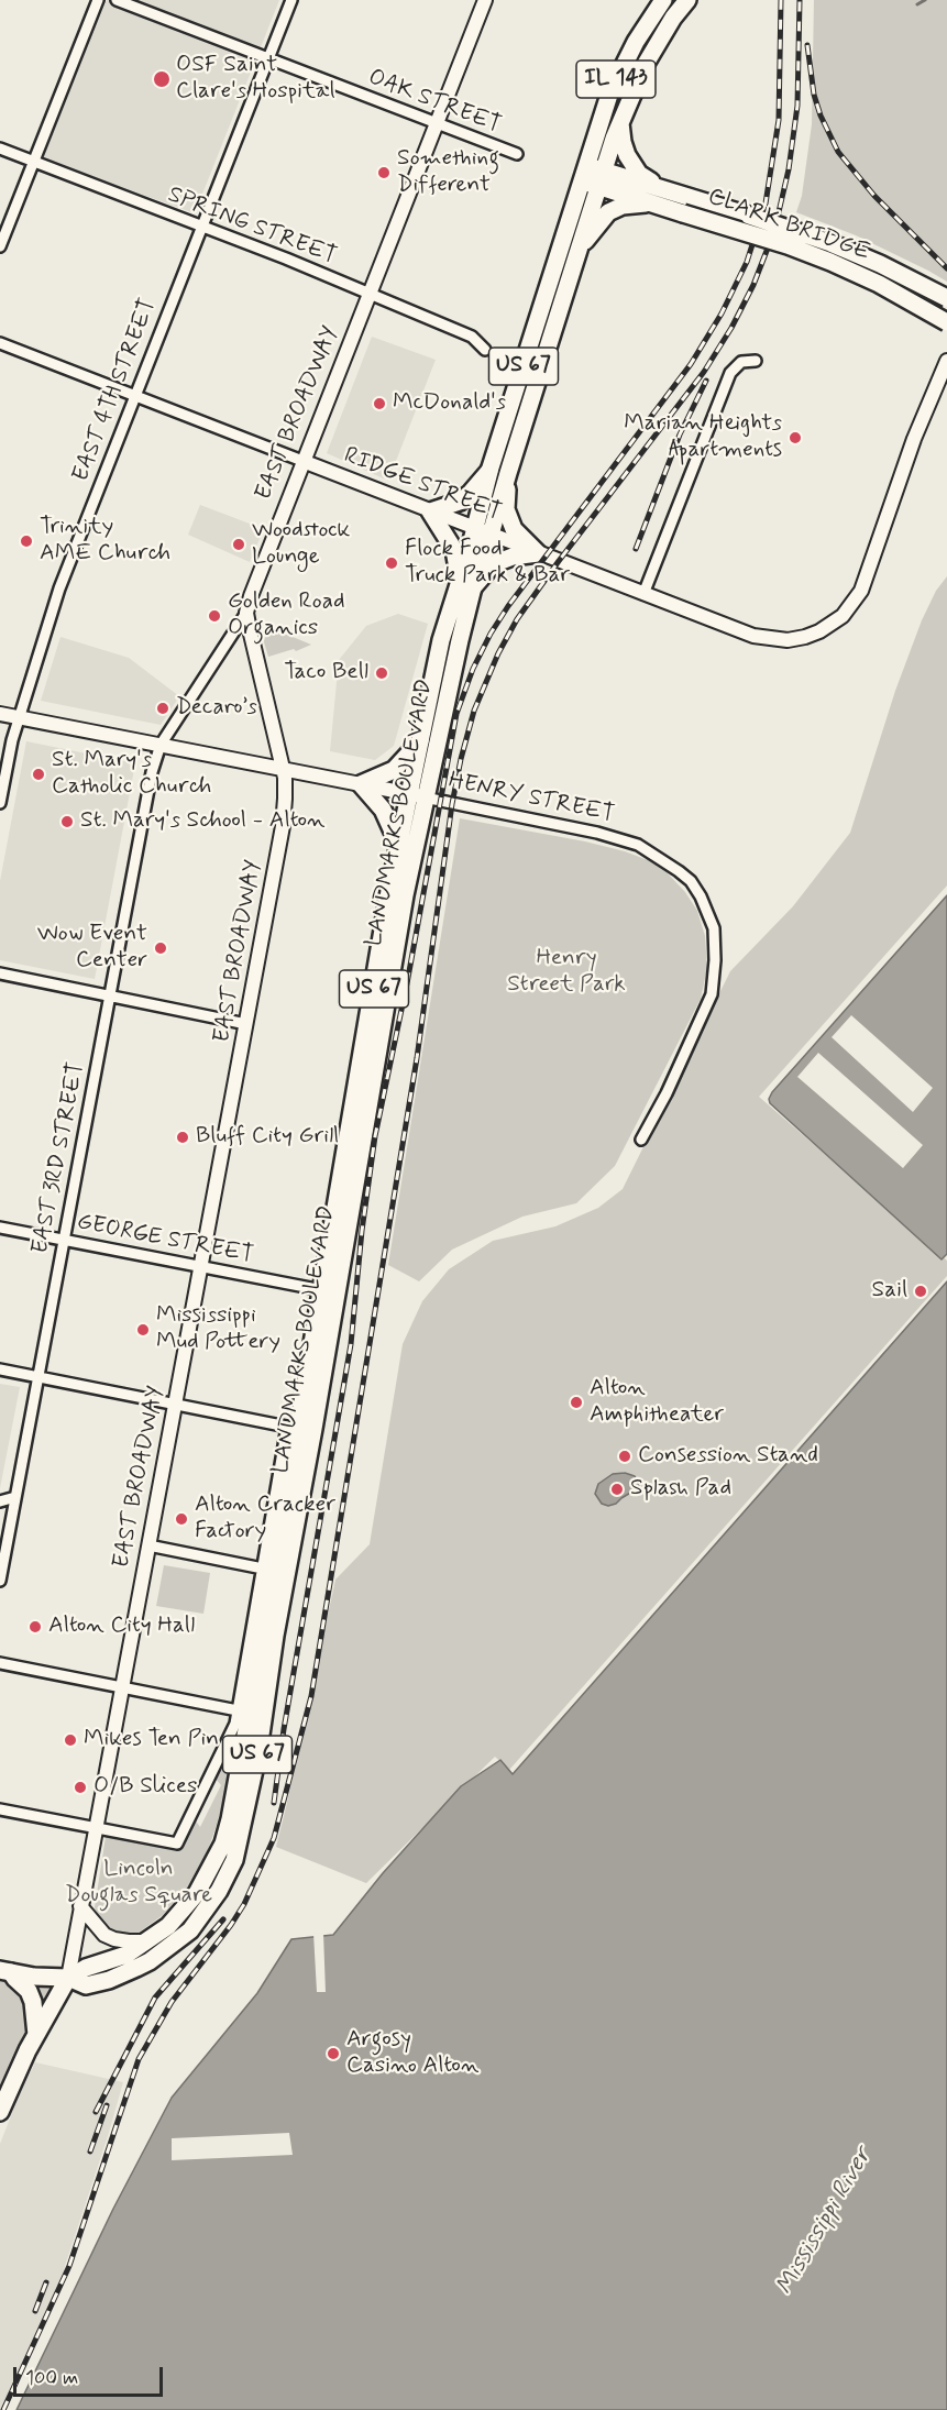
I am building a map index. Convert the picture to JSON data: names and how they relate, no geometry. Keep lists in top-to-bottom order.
{
  "streets": {
    "main road": [
      "IL 143",
      "CLARK BRIDGE",
      "US 67",
      "LANDMARKS BOULEVARD"
    ],
    "street": [
      "OAK STREET",
      "SPRING STREET",
      "EAST 4TH STREET",
      "EAST BROADWAY",
      "RIDGE STREET",
      "HENRY STREET",
      "EAST 3RD STREET",
      "GEORGE STREET"
    ]
  },
  "crossings": [
    ["OAK STREET", "EAST 4TH STREET"],
    ["OAK STREET", "EAST BROADWAY"],
    ["CLARK BRIDGE", "US 67"],
    ["SPRING STREET", "EAST 4TH STREET"],
    ["SPRING STREET", "EAST BROADWAY"],
    ["US 67", "EAST BROADWAY"],
    ["US 67", "LANDMARKS BOULEVARD"],
    ["EAST 4TH STREET", "RIDGE STREET"],
    ["EAST 4TH STREET", "HENRY STREET"],
    ["EAST BROADWAY", "RIDGE STREET"],
    ["EAST BROADWAY", "HENRY STREET"],
    ["EAST BROADWAY", "LANDMARKS BOULEVARD"],
    ["EAST BROADWAY", "EAST 3RD STREET"],
    ["EAST BROADWAY", "GEORGE STREET"],
    ["RIDGE STREET", "LANDMARKS BOULEVARD"],
    ["HENRY STREET", "LANDMARKS BOULEVARD"],
    ["HENRY STREET", "EAST 3RD STREET"],
    ["LANDMARKS BOULEVARD", "GEORGE STREET"],
    ["EAST 3RD STREET", "GEORGE STREET"]
  ],
  "water": ["Mississippi River"],
  "parks": ["Henry Street Park", "Lincoln Douglas Square"],
  "places": [
    "OSF Saint Clare's Hospital",
    "Something Different",
    "McDonald's",
    "Marian Heights Apartments",
    "Trinity AME Church",
    "Woodstock Lounge",
    "Flock Food Truck Park & Bar",
    "Golden Road Organics",
    "Taco Bell",
    "Decaro’s",
    "St. Mary's Catholic Church",
    "St. Mary's School - Alton",
    "Wow Event Center",
    "Bluff City Grill",
    "Sail",
    "Mississippi Mud Pottery",
    "Alton Amphitheater",
    "Consession Stand",
    "Splash Pad",
    "Alton Cracker Factory",
    "Alton City Hall",
    "Mikes Ten Pin",
    "O/B Slices",
    "Argosy Casino Alton"
  ],
  "scale_bar": "100 m"
}
